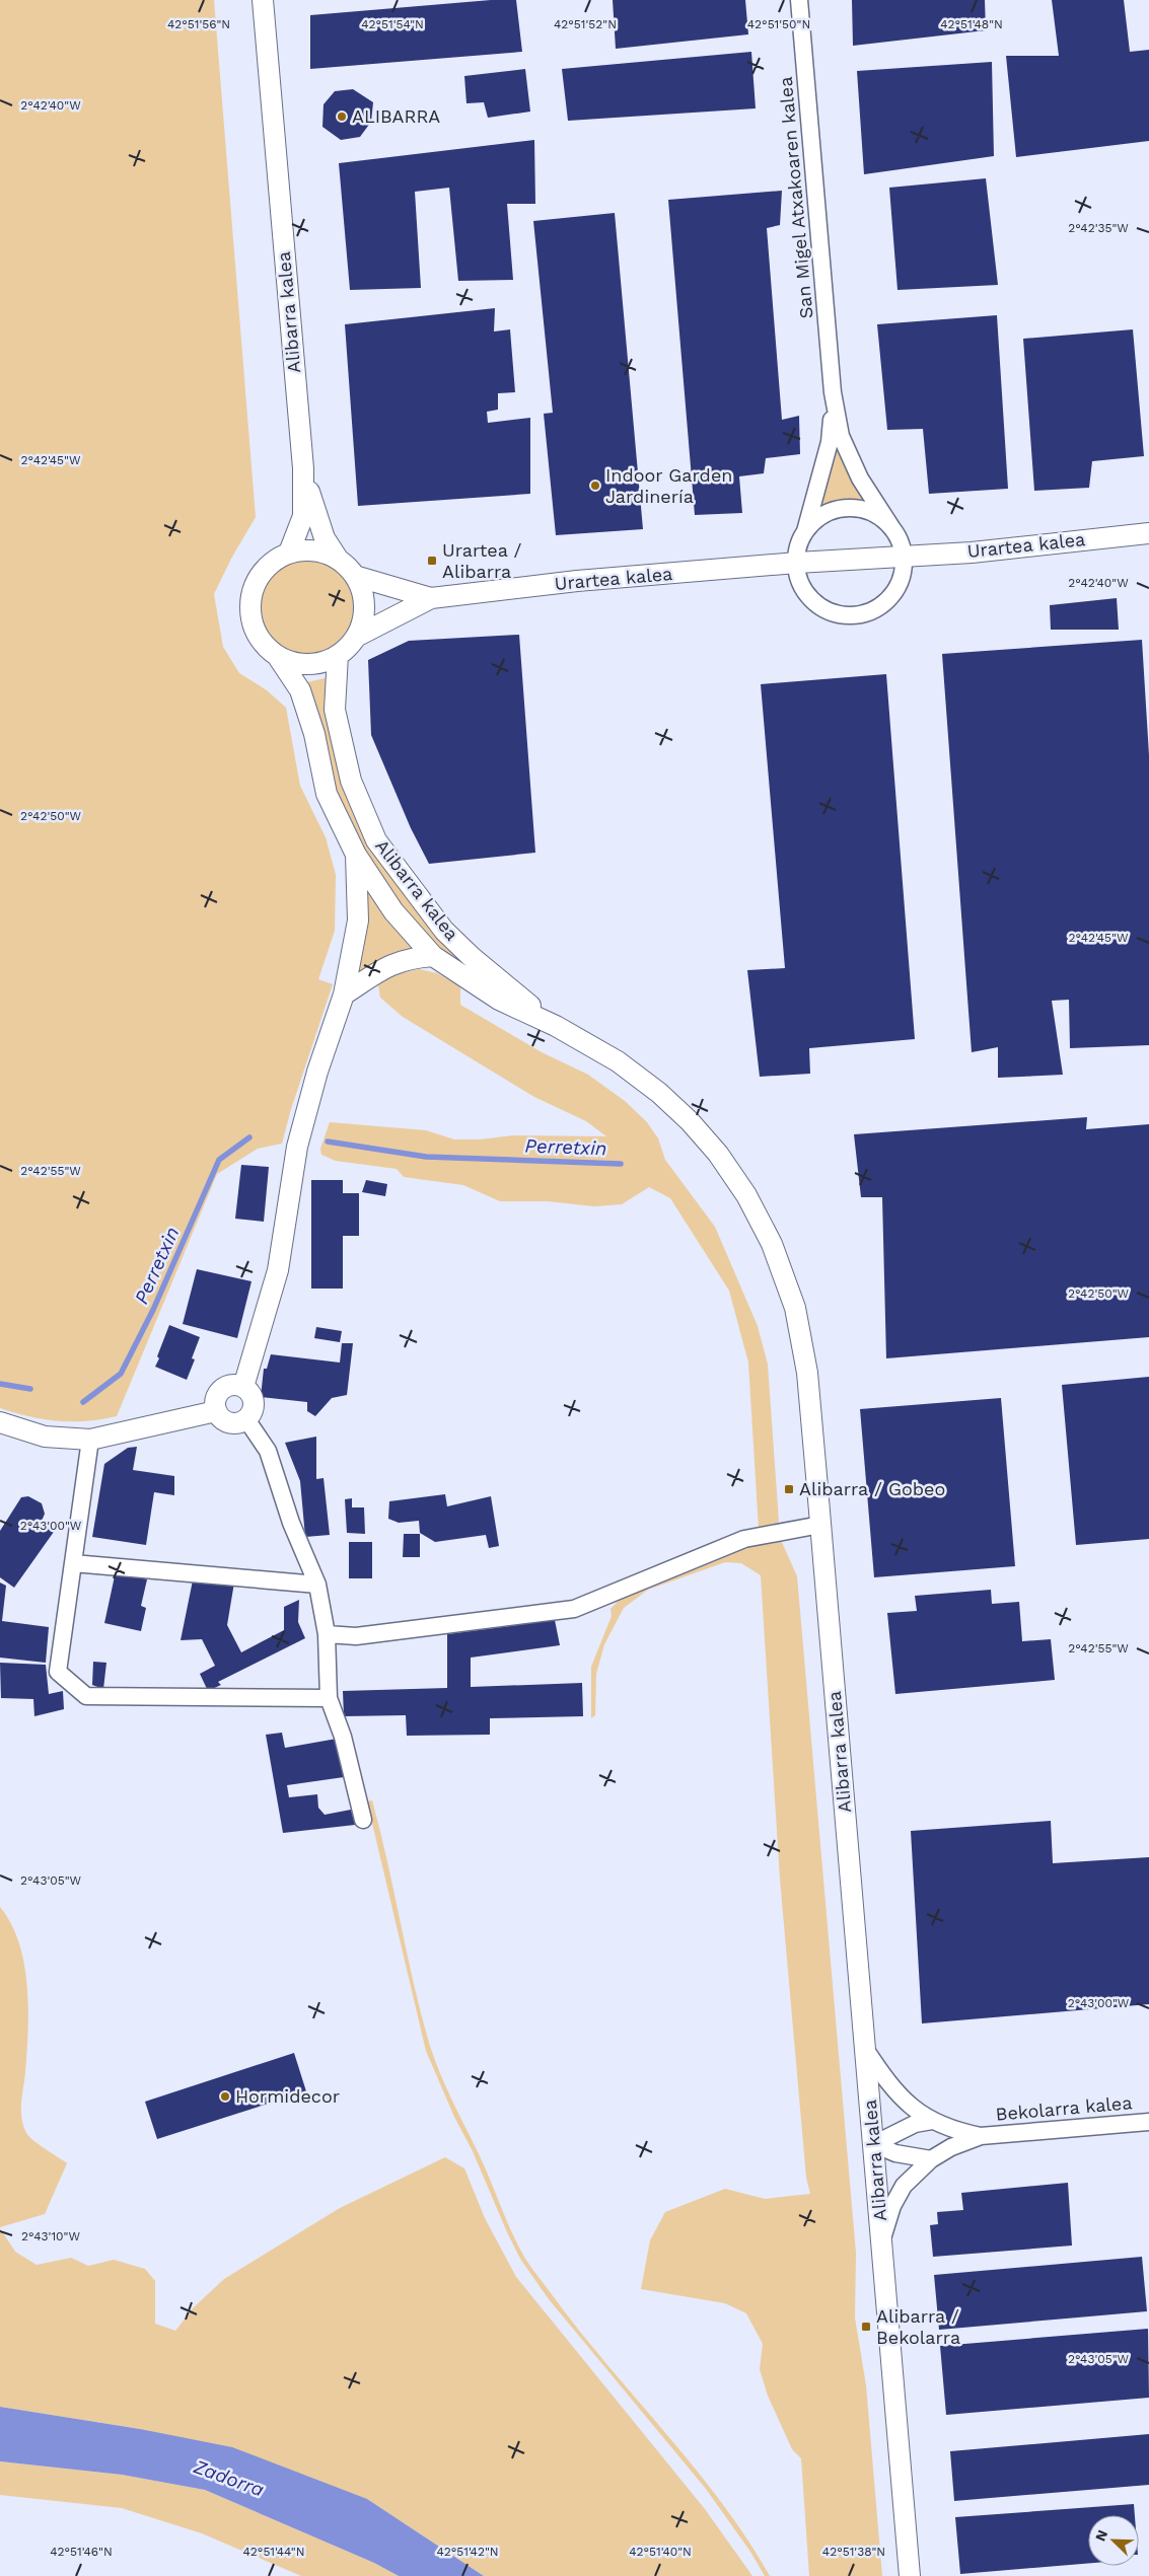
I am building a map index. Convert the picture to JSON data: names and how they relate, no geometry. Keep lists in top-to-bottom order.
{
  "streets": {
    "street": [
      "San Migel Atxakoaren kalea",
      "Alibarra kalea",
      "Urartea kalea",
      "Bekolarra kalea"
    ]
  },
  "crossings": [
    ["Alibarra kalea", "Urartea kalea"],
    ["Alibarra kalea", "Bekolarra kalea"]
  ],
  "water": ["Perretxin", "Zadorra"],
  "places": {
    "other": ["ALIBARRA", "Indoor Garden Jardinería", "Hormidecor"],
    "transit": ["Urartea / Alibarra", "Alibarra / Gobeo", "Alibarra / Bekolarra"]
  },
  "north": "top left",
  "coordinates": [
    "42°51'50\"N",
    "42°51'48\"N",
    "42°51'56\"N",
    "42°51'54\"N",
    "42°51'52\"N",
    "2°42'40\"W",
    "2°42'35\"W",
    "2°42'45\"W",
    "2°42'50\"W",
    "2°42'55\"W",
    "2°43'00\"W",
    "2°43'05\"W",
    "2°43'10\"W",
    "42°51'46\"N",
    "42°51'44\"N",
    "42°51'42\"N",
    "42°51'40\"N",
    "42°51'38\"N"
  ]
}
